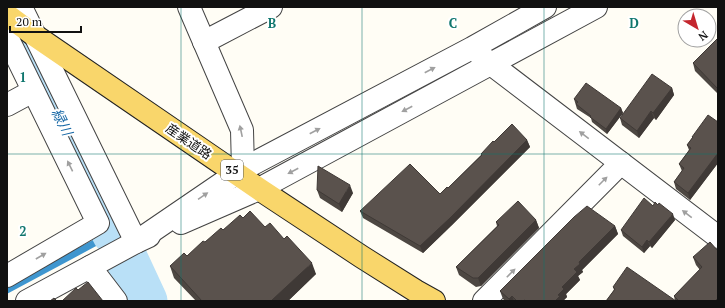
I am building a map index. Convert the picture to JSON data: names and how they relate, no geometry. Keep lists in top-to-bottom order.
{
  "streets": {
    "main road": ["産業道路", "35"]
  },
  "water": ["緑川"],
  "scale_bar": "20 m",
  "north": "bottom right",
  "grid": {
    "columns": ["B", "C", "D"],
    "rows": ["1", "2"]
  }
}
